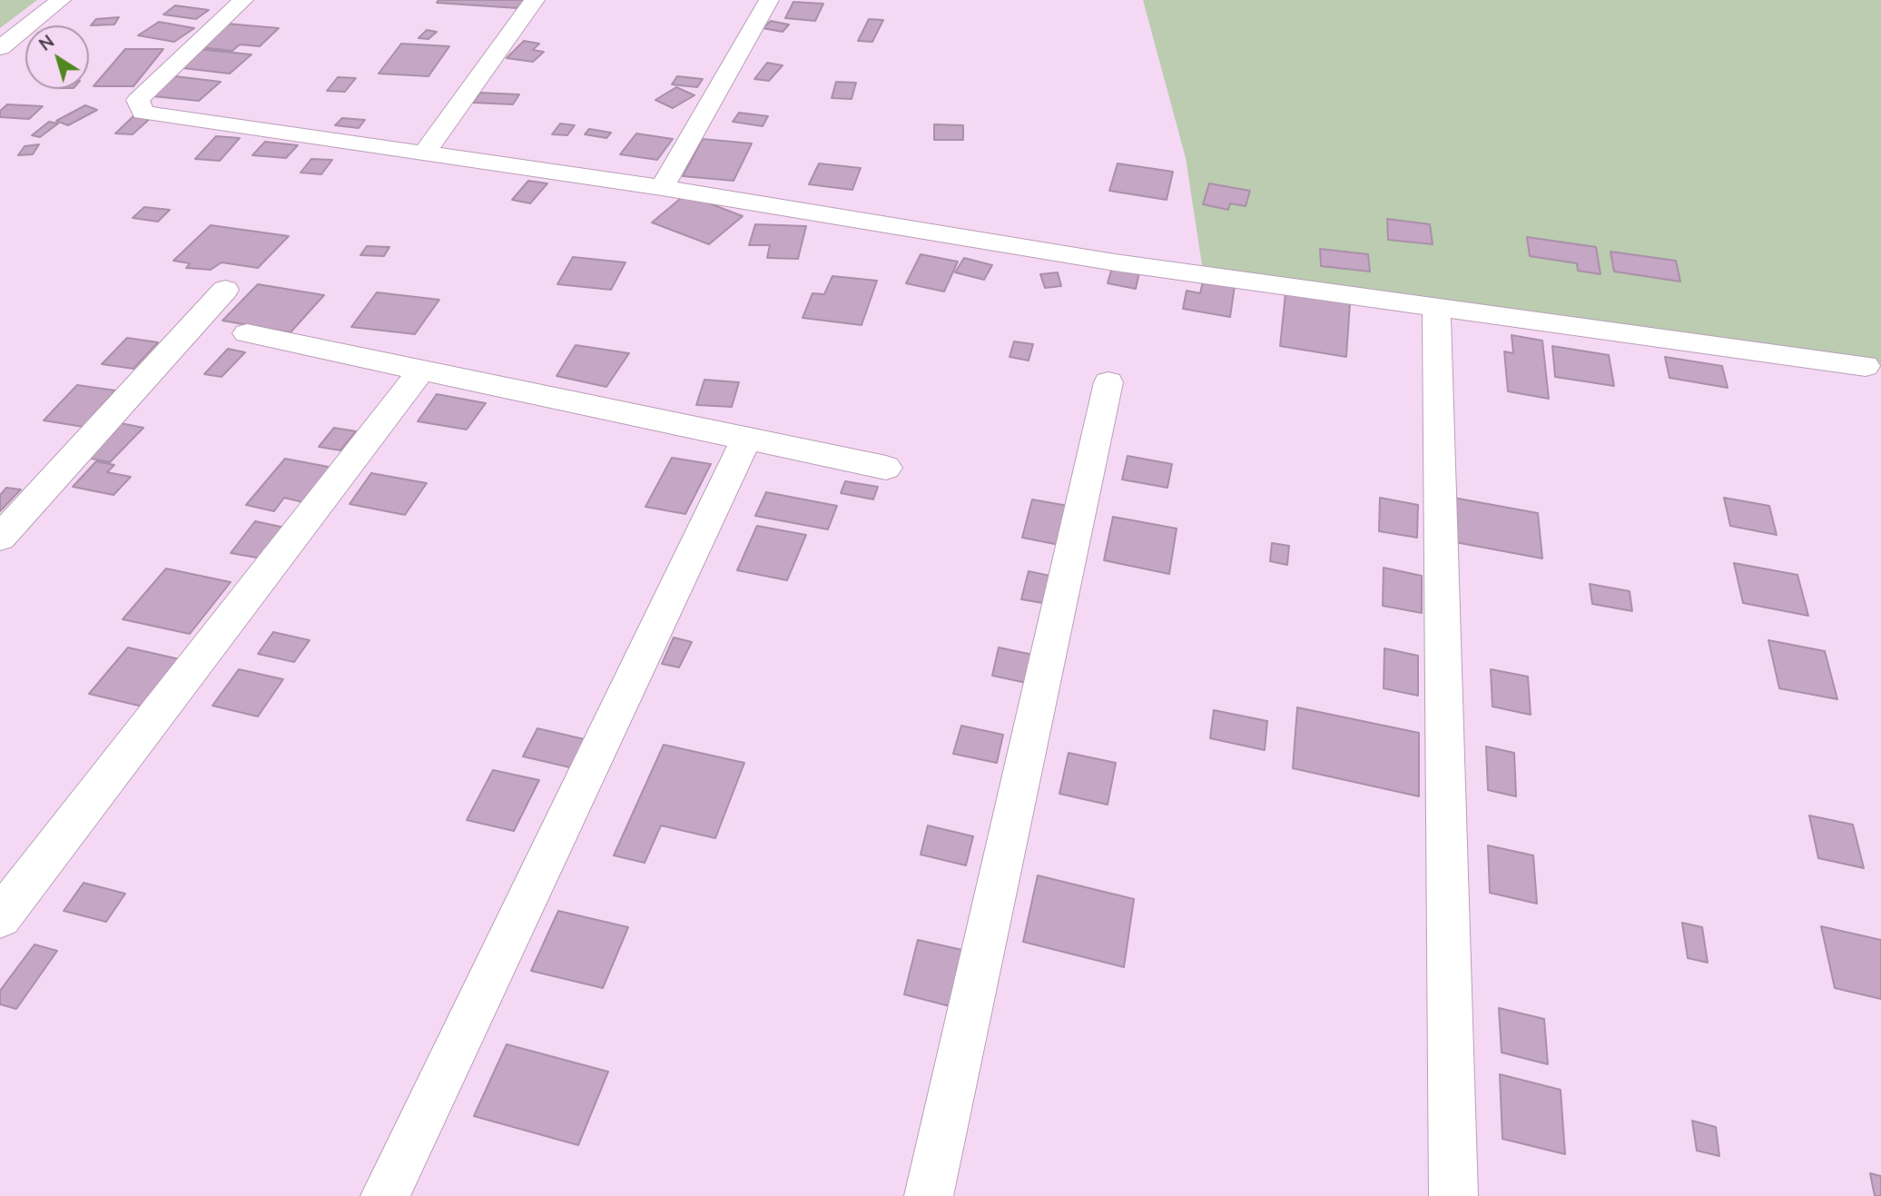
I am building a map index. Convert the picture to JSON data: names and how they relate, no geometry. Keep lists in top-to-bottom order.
{
  "north": "top left"
}
